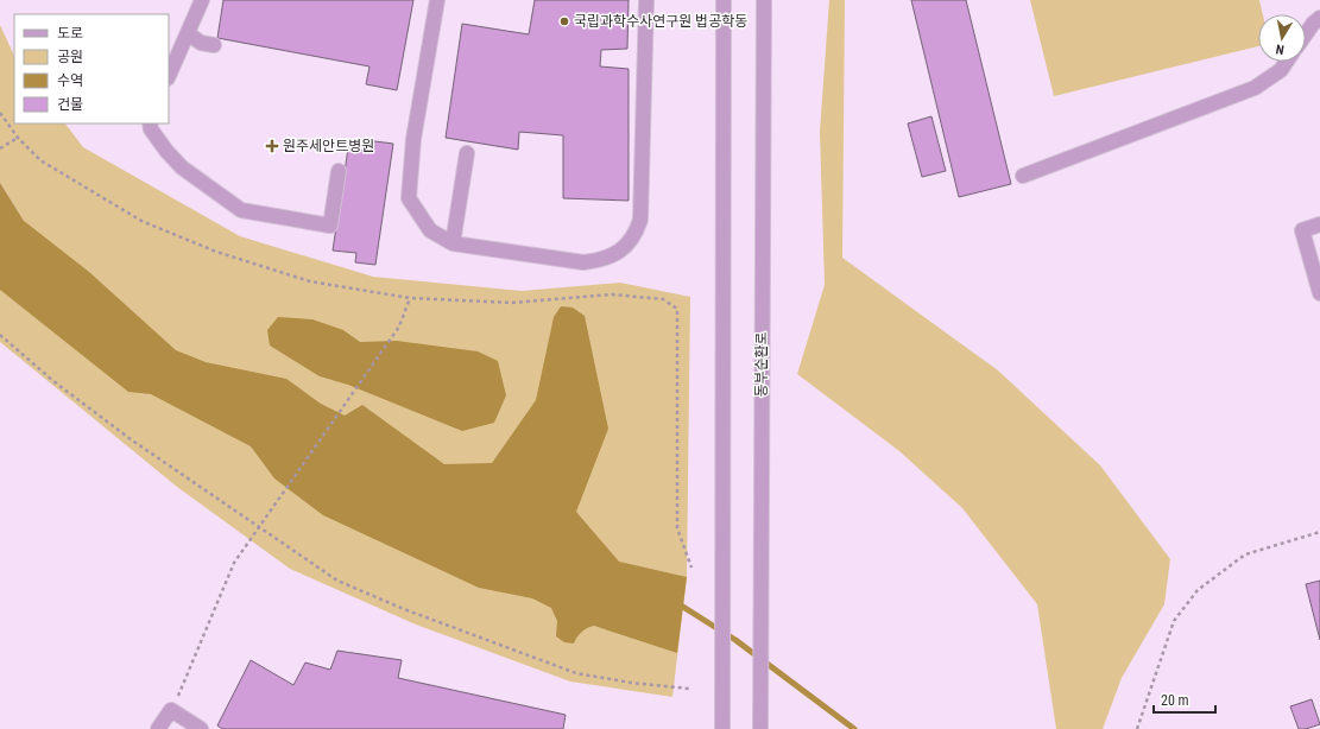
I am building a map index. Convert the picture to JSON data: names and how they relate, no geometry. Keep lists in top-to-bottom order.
{
  "streets": {
    "street": ["동부순환로"]
  },
  "places": {
    "other": ["국립과학수사연구원 법공학동"],
    "health": ["원주세안트병원"]
  },
  "legend": [
    "도로",
    "공원",
    "수역",
    "건물"
  ],
  "scale_bar": "20 m",
  "north": "bottom"
}
